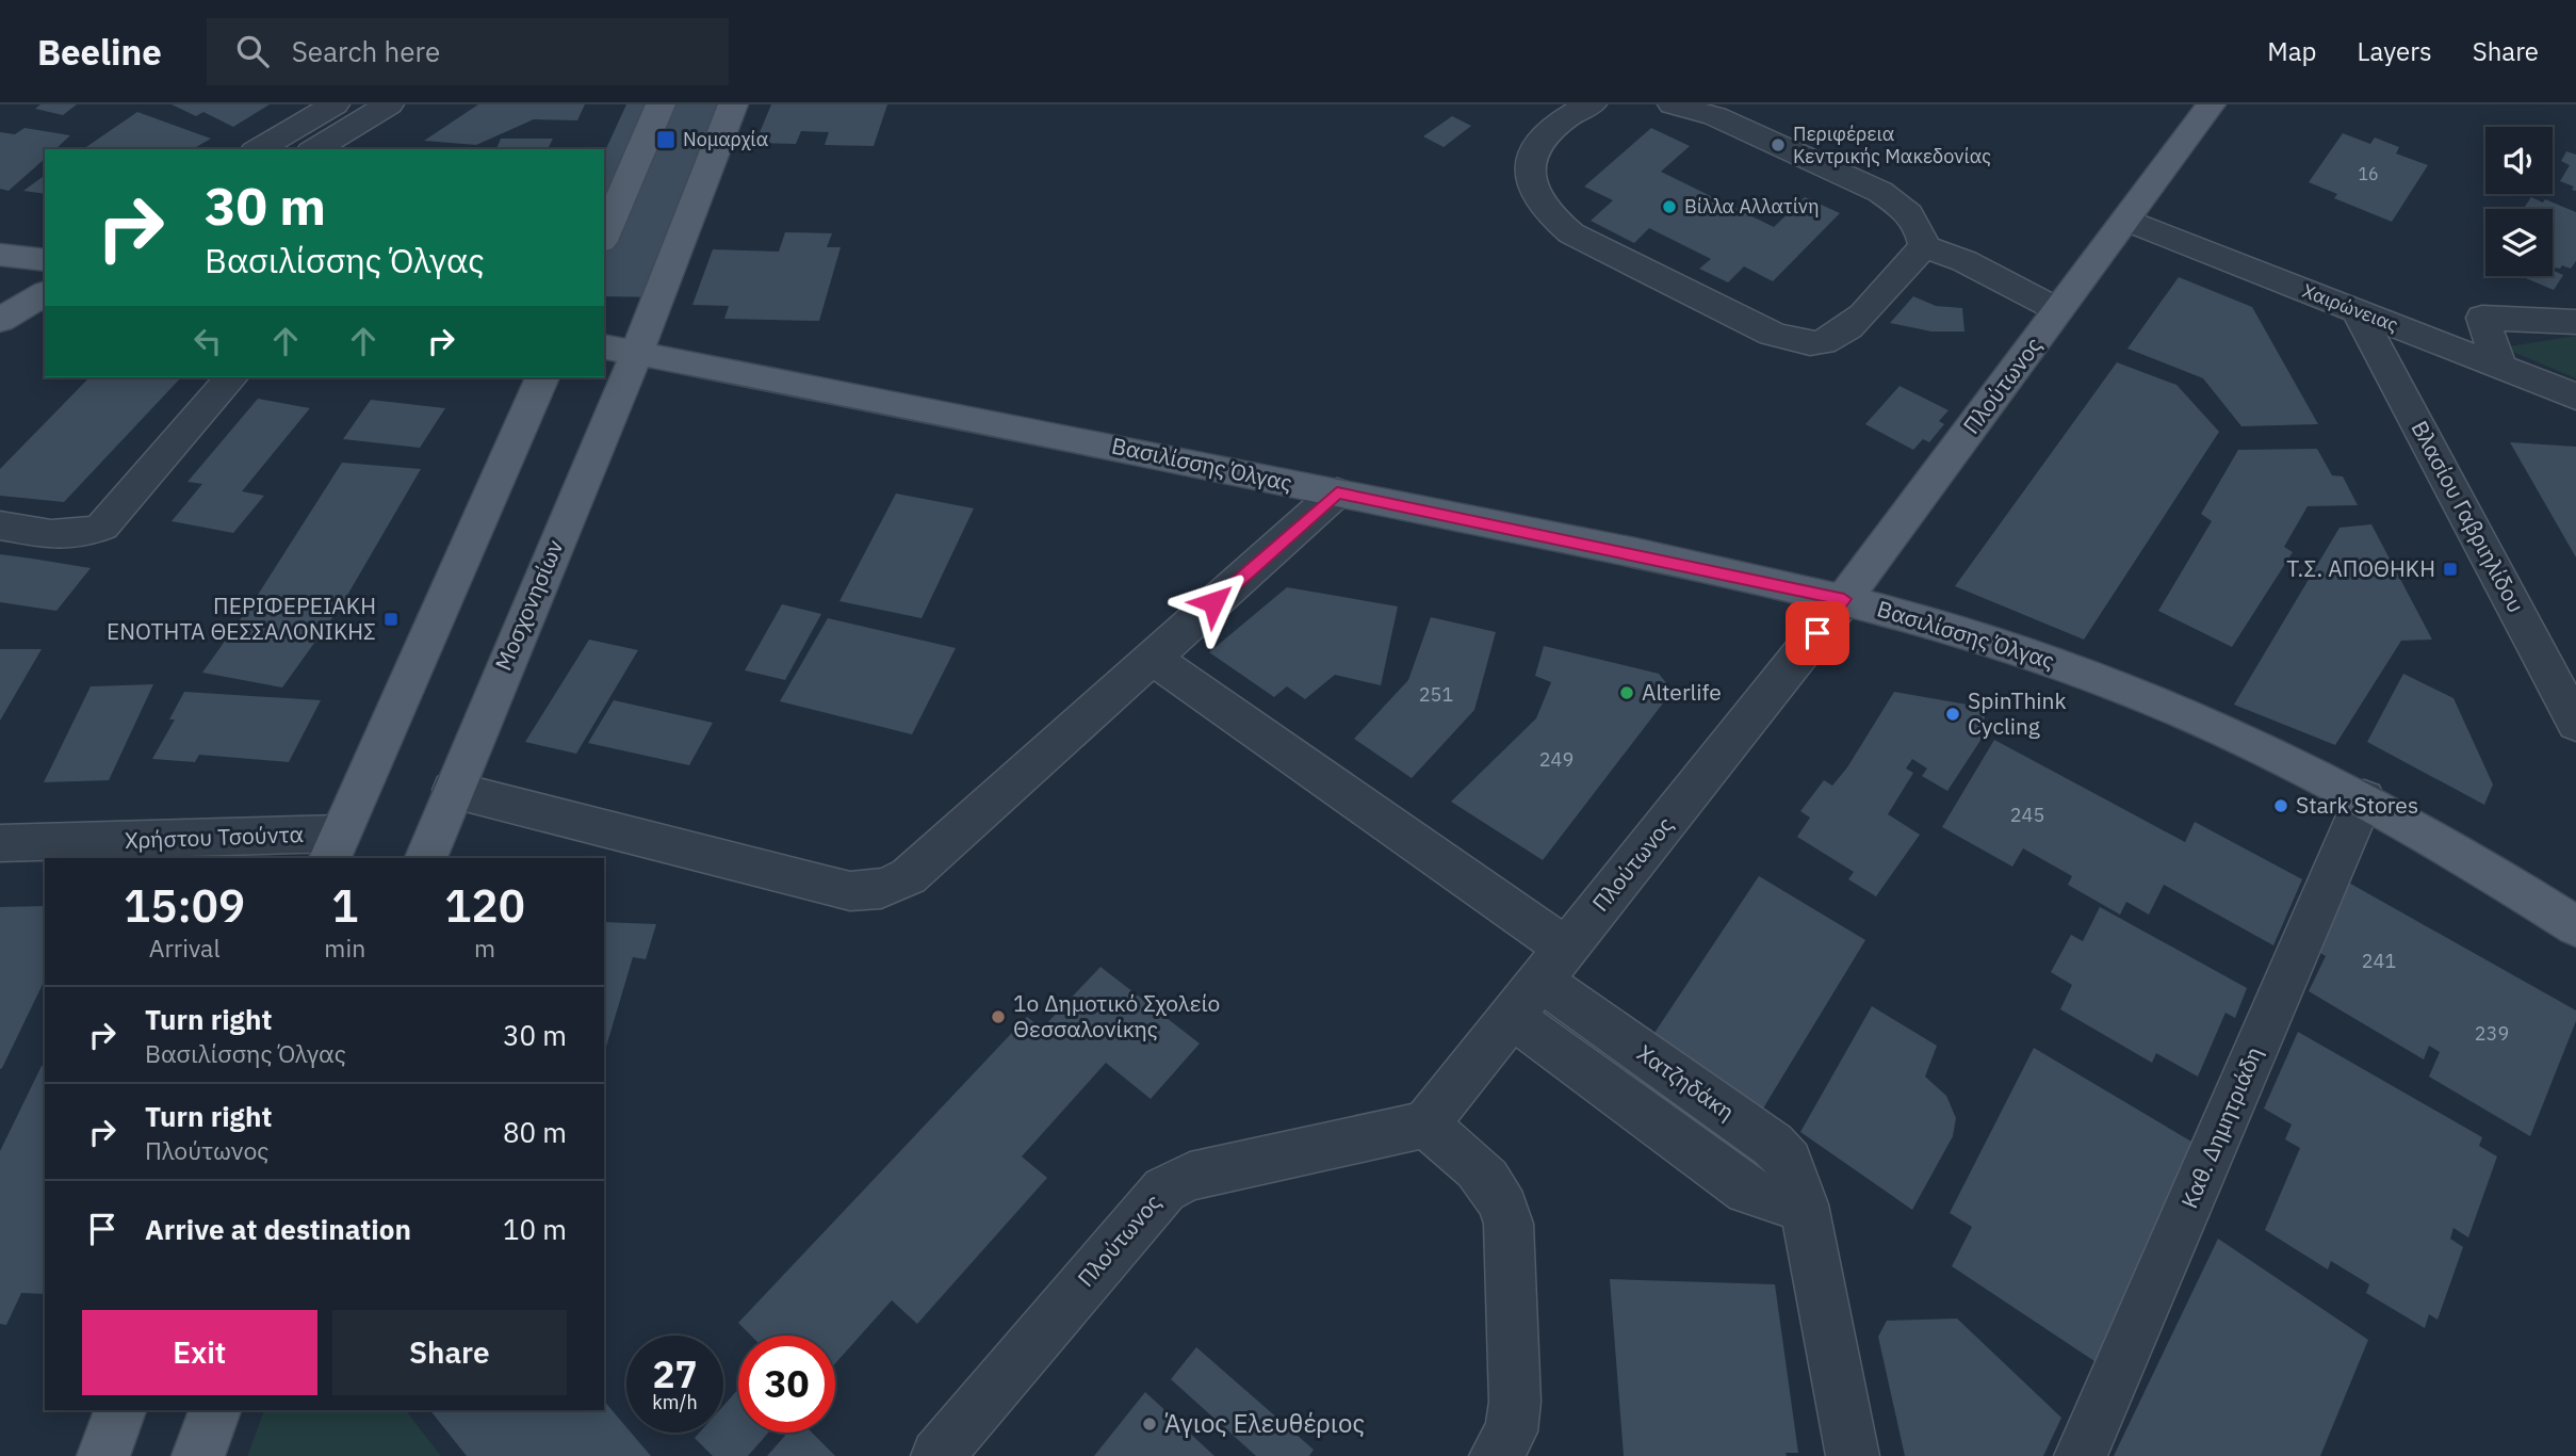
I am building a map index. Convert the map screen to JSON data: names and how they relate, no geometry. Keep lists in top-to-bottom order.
{
  "streets": {
    "main road": ["Πλούτωνος", "Βασιλίσσης Όλγας", "Μοσχονησίων"],
    "street": [
      "Χαιρώνειας",
      "Βλασίου Γαβριηλίδου",
      "Χρήστου Τσούντα",
      "Χατζηδάκη",
      "Καθ. Δημητριάδη"
    ]
  },
  "crossings": [
    ["Χαιρώνειας", "Πλούτωνος"],
    ["Χαιρώνειας", "Βλασίου Γαβριηλίδου"],
    ["Πλούτωνος", "Βασιλίσσης Όλγας"],
    ["Πλούτωνος", "Χατζηδάκη"],
    ["Βασιλίσσης Όλγας", "Μοσχονησίων"],
    ["Βασιλίσσης Όλγας", "Καθ. Δημητριάδη"]
  ],
  "places": {
    "transit": ["Νομαρχία", "Τ.Σ. ΑΠΟΘΗΚΗ", "ΠΕΡΙΦΕΡΕΙΑΚΗ ΕΝΟΤΗΤΑ ΘΕΣΣΑΛΟΝΙΚΗΣ"],
    "other": [
      "Περιφέρεια Κεντρικής Μακεδονίας",
      "Βίλλα Αλλατίνη",
      "Alterlife",
      "SpinThink Cycling",
      "Stark Stores",
      "1ο Δημοτικό Σχολείο Θεσσαλονίκης",
      "Άγιος Ελευθέριος"
    ]
  },
  "house_numbers": [
    "16",
    "251",
    "249",
    "245",
    "241",
    "239"
  ],
  "page": {
    "header": "Beeline",
    "search": "Search here",
    "nav": ["Map", "Layers", "Share"],
    "turn": ["30 m", "Βασιλίσσης Όλγας"],
    "eta": [
      "15:09",
      "Arrival",
      "1",
      "min",
      "120",
      "m"
    ],
    "list": [
      {
        "name": "Turn right",
        "note": "Βασιλίσσης Όλγας",
        "value": "30 m"
      },
      {
        "name": "Turn right",
        "note": "Πλούτωνος",
        "value": "80 m"
      },
      {
        "name": "Arrive at destination",
        "value": "10 m"
      }
    ],
    "buttons": ["Exit", "Share"],
    "speed": "27 km/h",
    "limit": "30"
  }
}
